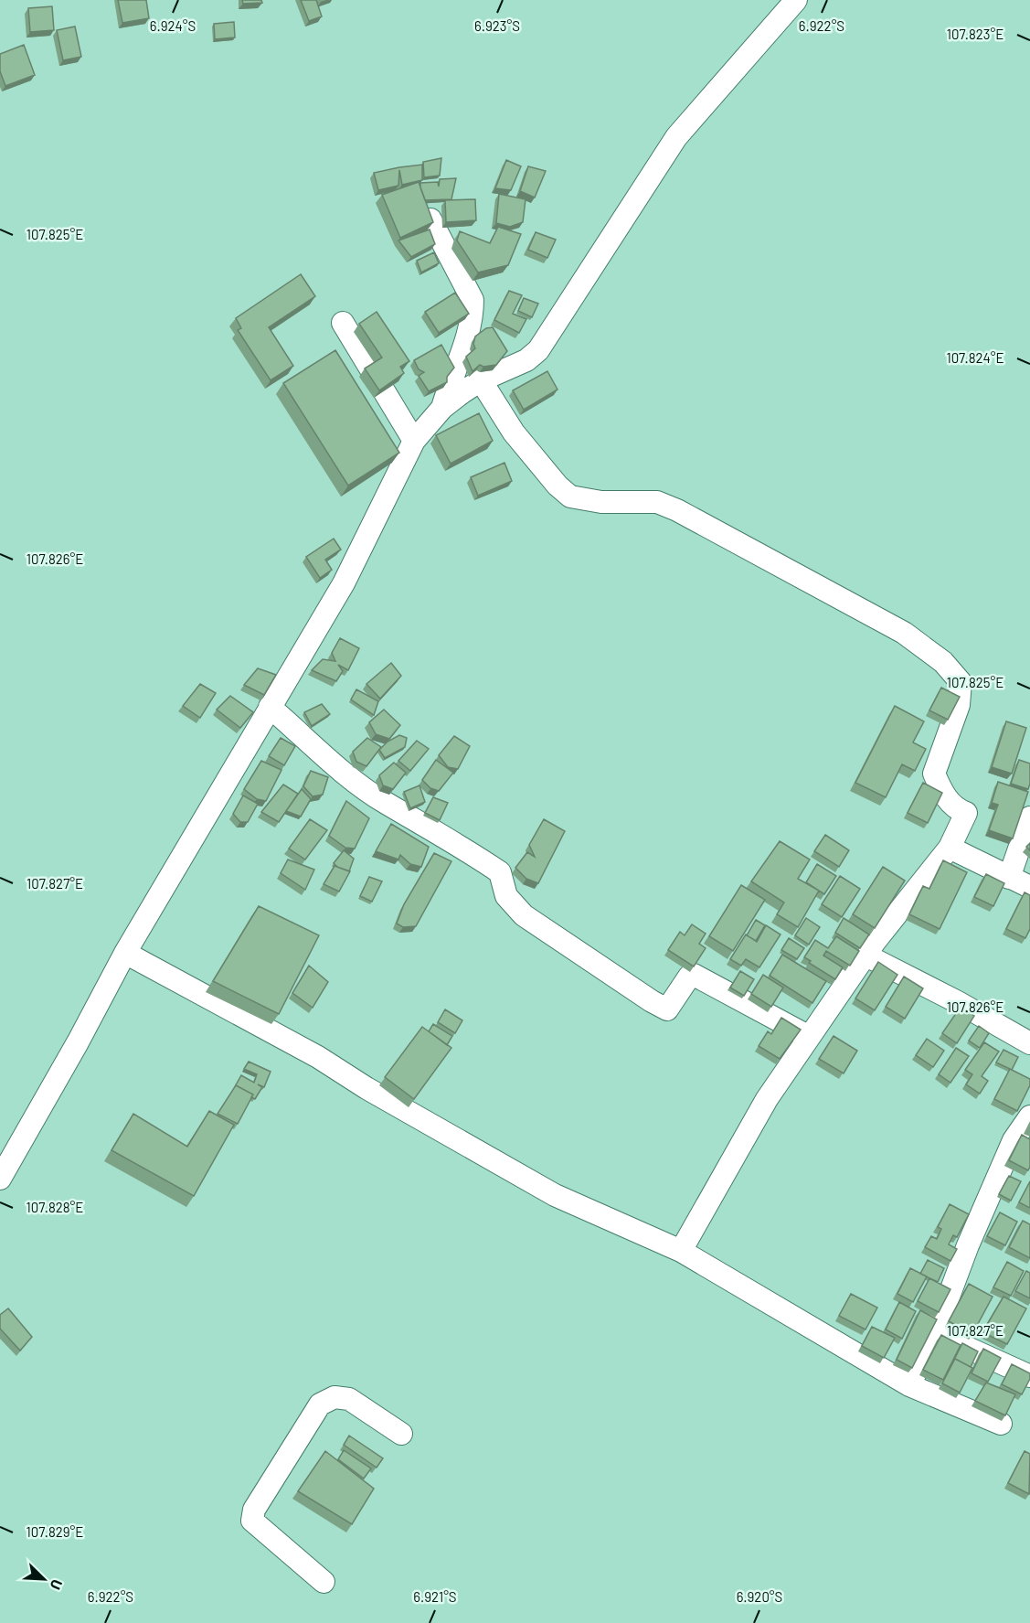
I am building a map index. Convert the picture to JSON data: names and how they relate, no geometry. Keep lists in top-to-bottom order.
{
  "north": "bottom right",
  "coordinates": [
    "6.923°S",
    "6.924°S",
    "6.922°S",
    "107.823°E",
    "107.825°E",
    "107.824°E",
    "107.826°E",
    "107.827°E",
    "107.828°E",
    "107.829°E",
    "6.921°S",
    "6.920°S"
  ]
}
